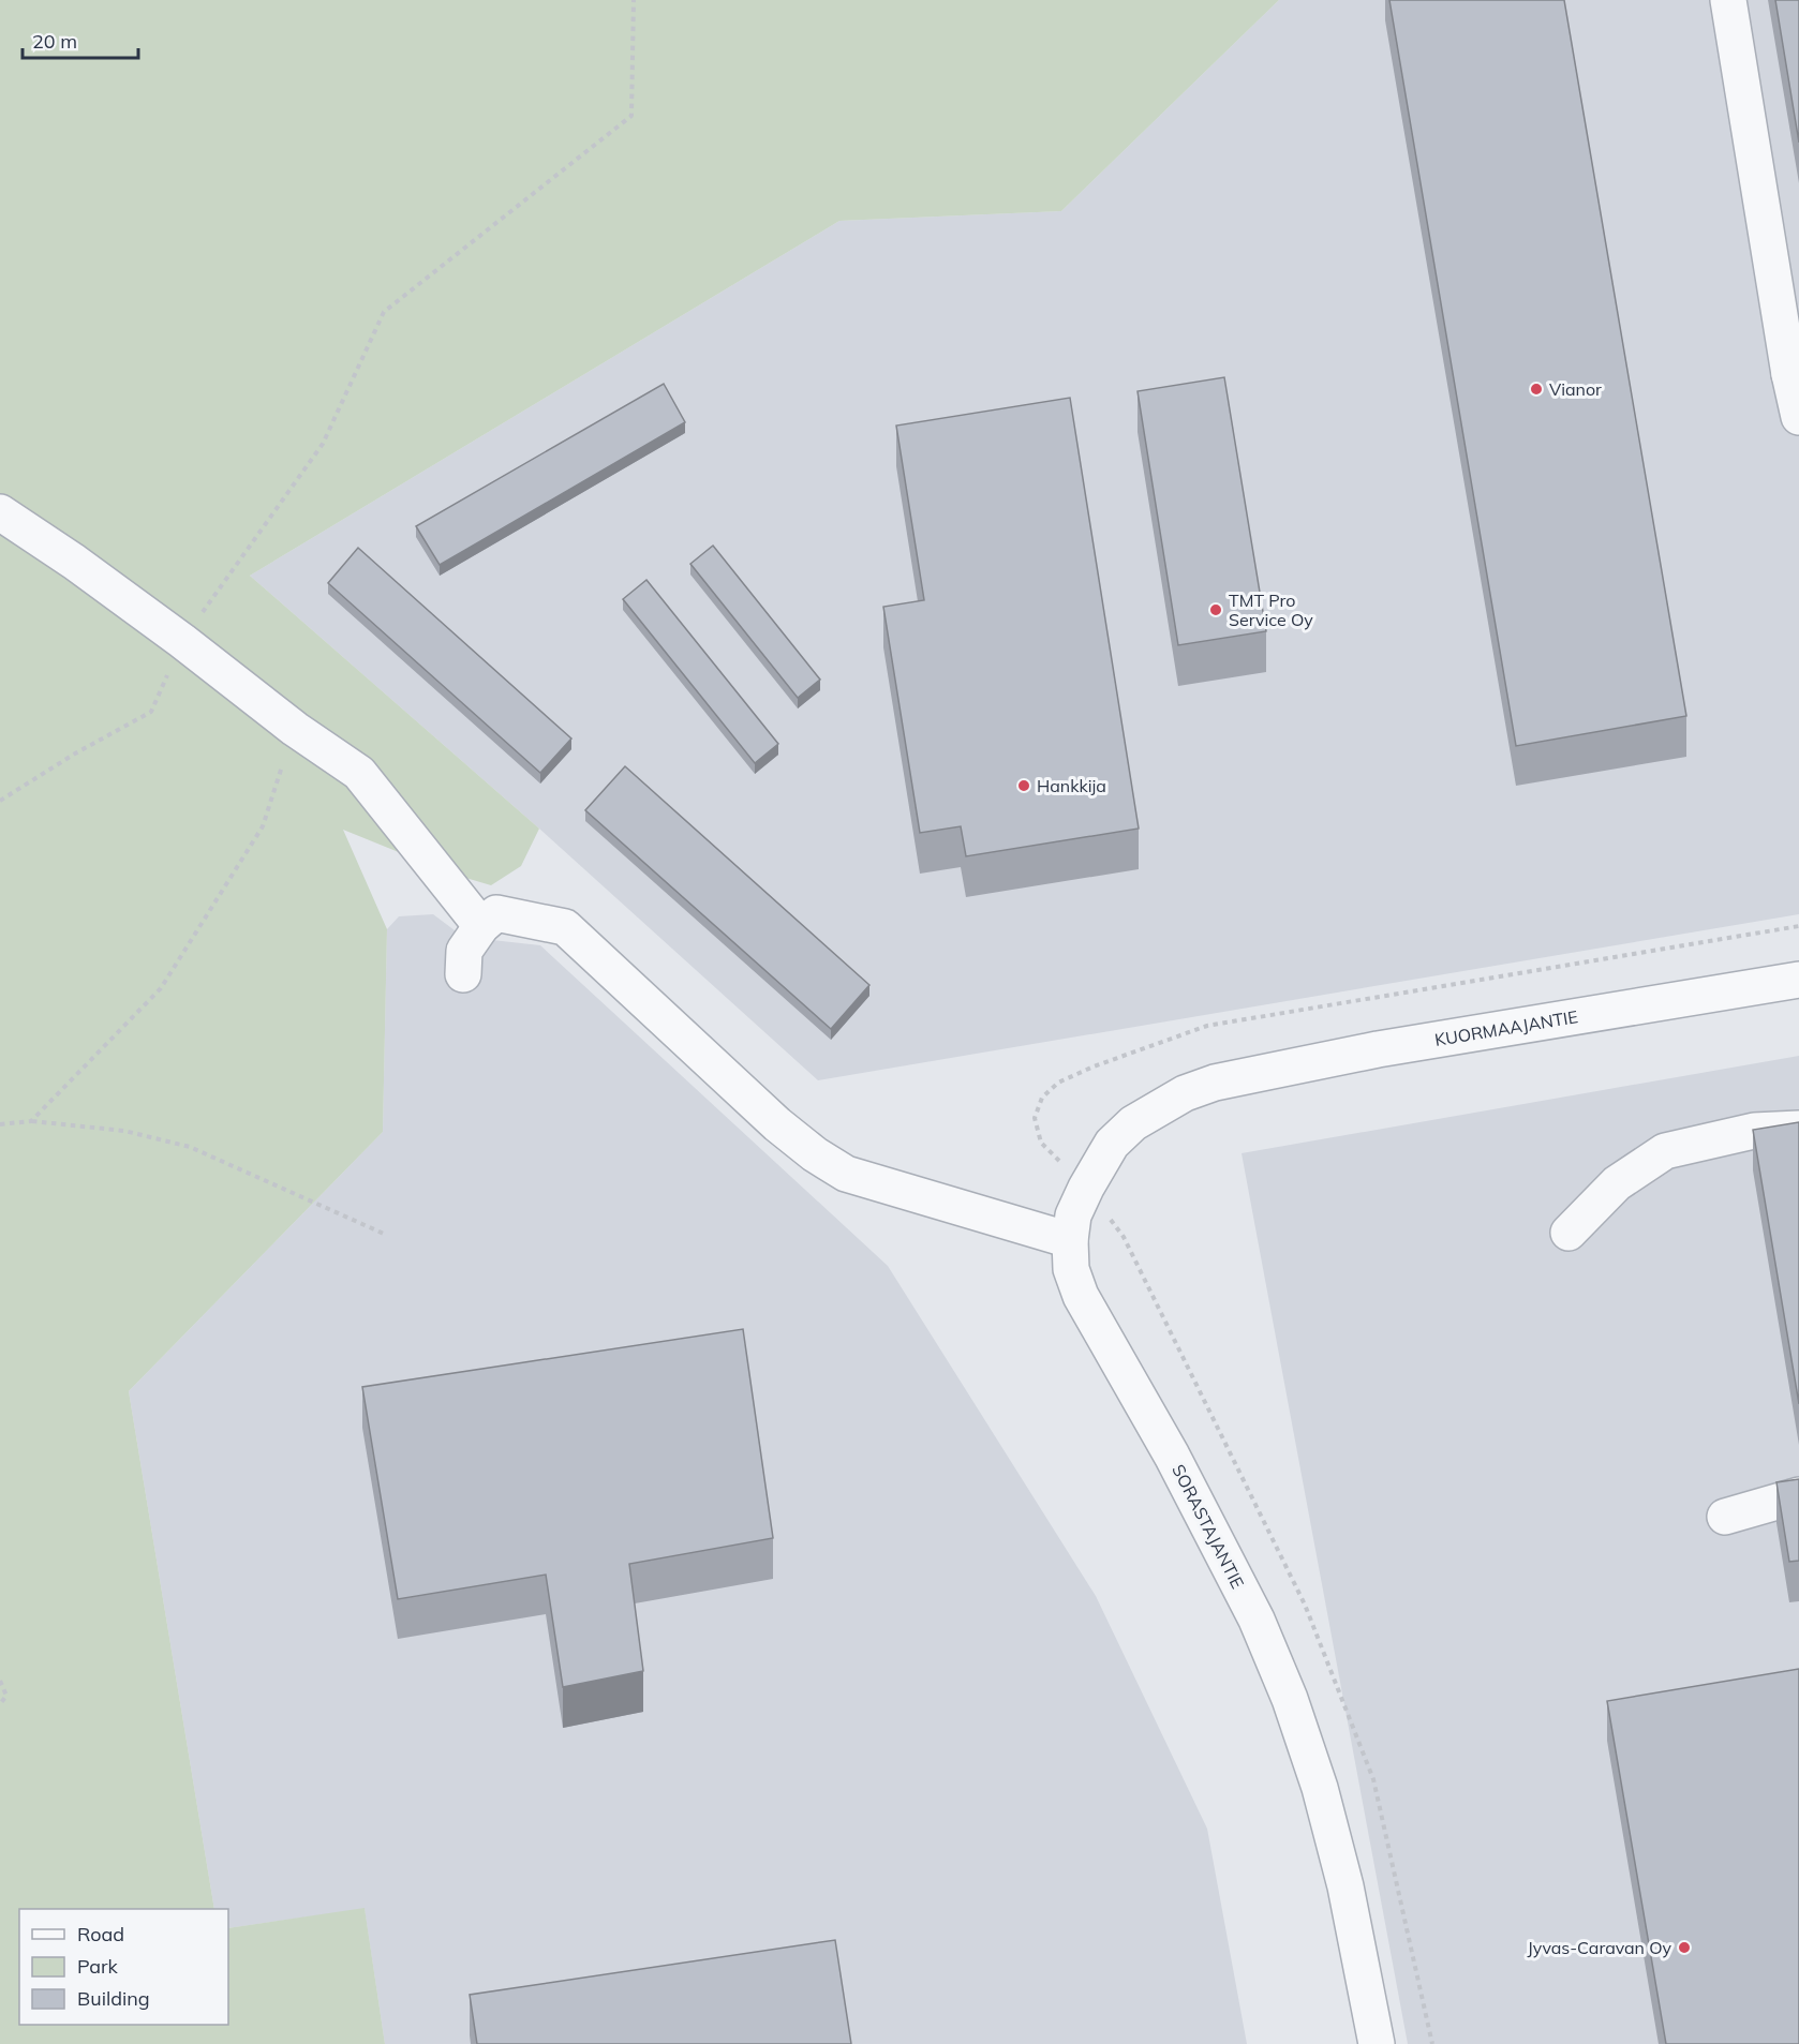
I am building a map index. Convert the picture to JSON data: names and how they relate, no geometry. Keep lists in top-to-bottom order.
{
  "streets": {
    "street": ["KUORMAAJANTIE", "SORASTAJANTIE"]
  },
  "crossings": [
    ["KUORMAAJANTIE", "SORASTAJANTIE"]
  ],
  "places": [
    "Vianor",
    "TMT Pro Service Oy",
    "Hankkija",
    "Jyvas-Caravan Oy"
  ],
  "legend": ["Road", "Park", "Building"],
  "scale_bar": "20 m"
}
